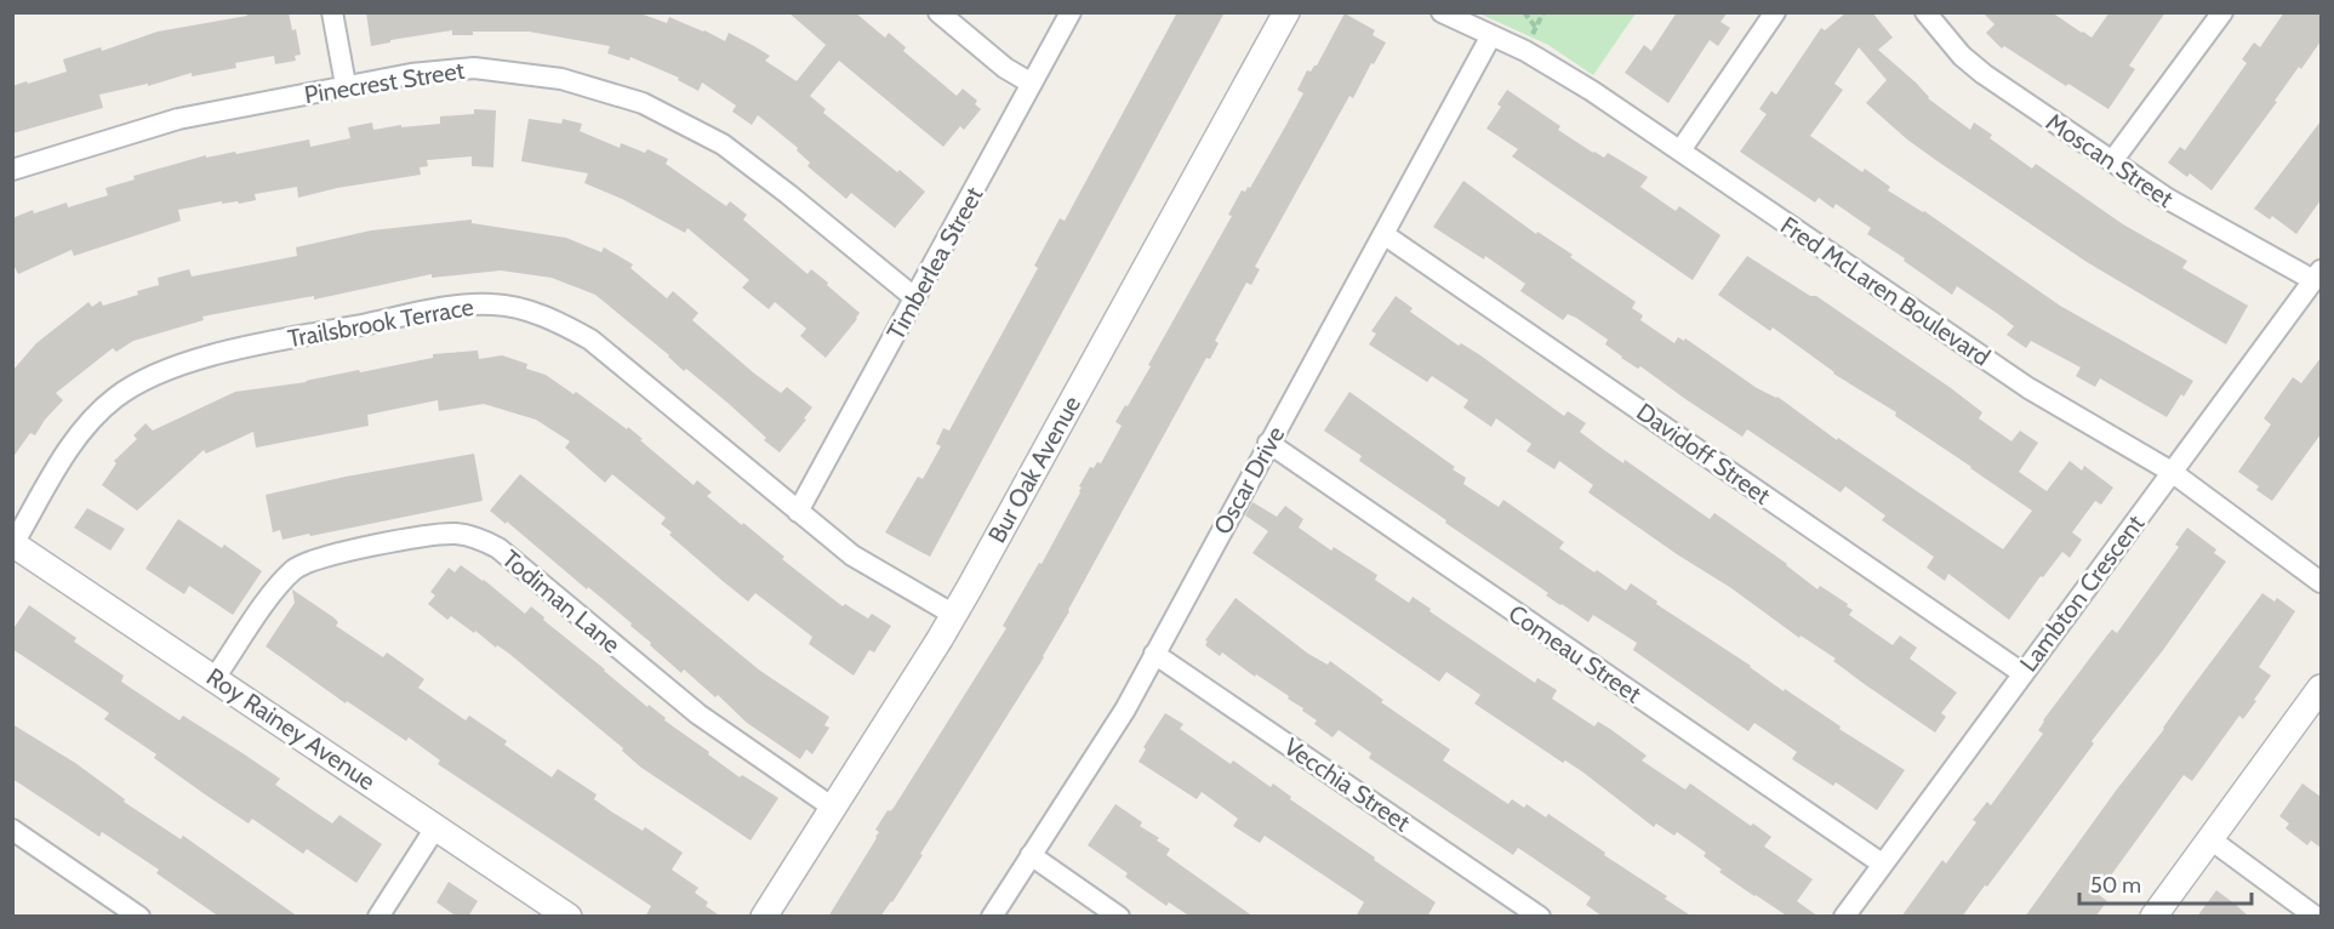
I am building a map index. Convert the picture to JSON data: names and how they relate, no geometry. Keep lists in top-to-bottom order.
{
  "streets": {
    "street": [
      "Pinecrest Street",
      "Moscan Street",
      "Timberlea Street",
      "Fred McLaren Boulevard",
      "Trailsbrook Terrace",
      "Davidoff Street",
      "Bur Oak Avenue",
      "Oscar Drive",
      "Lambton Crescent",
      "Todiman Lane",
      "Comeau Street",
      "Roy Rainey Avenue",
      "Vecchia Street"
    ]
  },
  "crossings": [
    ["Pinecrest Street", "Timberlea Street"],
    ["Moscan Street", "Lambton Crescent"],
    ["Timberlea Street", "Trailsbrook Terrace"],
    ["Fred McLaren Boulevard", "Oscar Drive"],
    ["Fred McLaren Boulevard", "Lambton Crescent"],
    ["Trailsbrook Terrace", "Bur Oak Avenue"],
    ["Trailsbrook Terrace", "Roy Rainey Avenue"],
    ["Davidoff Street", "Oscar Drive"],
    ["Davidoff Street", "Lambton Crescent"],
    ["Bur Oak Avenue", "Todiman Lane"],
    ["Oscar Drive", "Comeau Street"],
    ["Oscar Drive", "Vecchia Street"],
    ["Lambton Crescent", "Comeau Street"],
    ["Todiman Lane", "Roy Rainey Avenue"]
  ],
  "scale_bar": "50 m"
}
